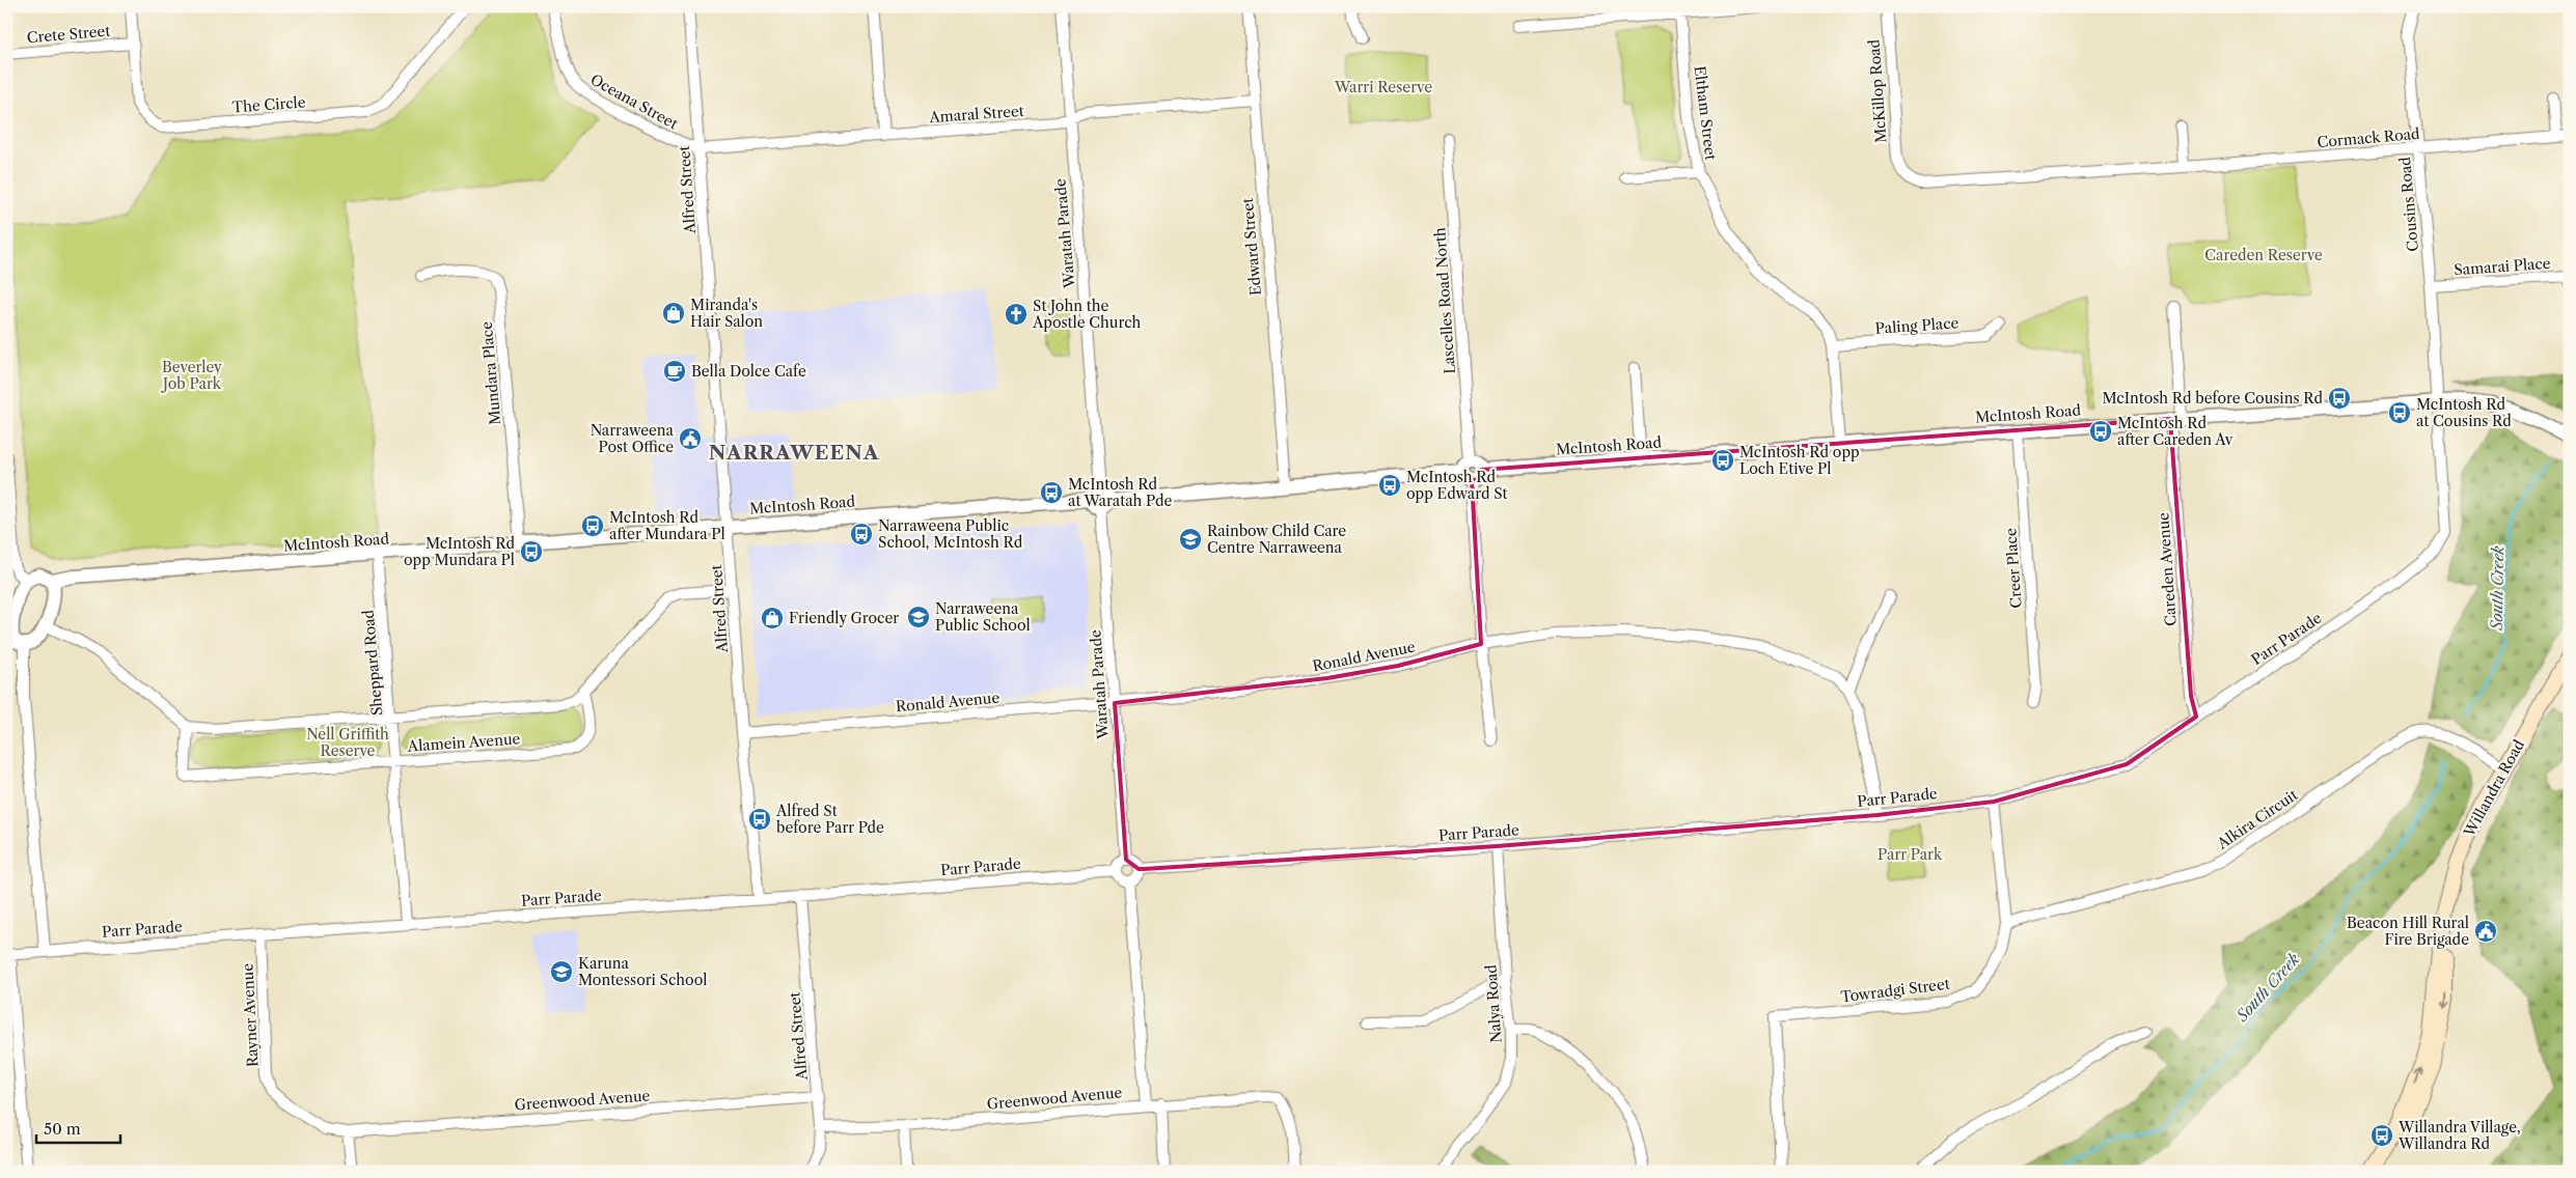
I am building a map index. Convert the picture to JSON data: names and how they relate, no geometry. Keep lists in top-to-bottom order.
{
  "streets": {
    "main road": ["Willandra Road"],
    "street": [
      "Crete Street",
      "McKillop Road",
      "Oceana Street",
      "The Circle",
      "Eltham Street",
      "Amaral Street",
      "Cormack Road",
      "Alfred Street",
      "Cousins Road",
      "Waratah Parade",
      "Edward Street",
      "Samarai Place",
      "Lascelles Road North",
      "Paling Place",
      "Mundara Place",
      "McIntosh Road",
      "Creer Place",
      "Careden Avenue",
      "Parr Parade",
      "Ronald Avenue",
      "Sheppard Road",
      "Alamein Avenue",
      "Alkira Circuit",
      "Towradgi Street",
      "Nalya Road",
      "Rayner Avenue",
      "Greenwood Avenue"
    ]
  },
  "crossings": [
    ["Crete Street", "The Circle"],
    ["McKillop Road", "Cormack Road"],
    ["Oceana Street", "Amaral Street"],
    ["Oceana Street", "Alfred Street"],
    ["Eltham Street", "Paling Place"],
    ["Eltham Street", "McIntosh Road"],
    ["Amaral Street", "Alfred Street"],
    ["Amaral Street", "Waratah Parade"],
    ["Amaral Street", "Edward Street"],
    ["Cormack Road", "Cousins Road"],
    ["Alfred Street", "McIntosh Road"],
    ["Alfred Street", "Parr Parade"],
    ["Alfred Street", "Ronald Avenue"],
    ["Alfred Street", "Greenwood Avenue"],
    ["Cousins Road", "Samarai Place"],
    ["Cousins Road", "McIntosh Road"],
    ["Cousins Road", "Parr Parade"],
    ["Waratah Parade", "McIntosh Road"],
    ["Waratah Parade", "Parr Parade"],
    ["Waratah Parade", "Ronald Avenue"],
    ["Mundara Place", "McIntosh Road"],
    ["McIntosh Road", "Creer Place"],
    ["McIntosh Road", "Careden Avenue"],
    ["McIntosh Road", "Parr Parade"],
    ["McIntosh Road", "Sheppard Road"],
    ["Careden Avenue", "Parr Parade"],
    ["Parr Parade", "Ronald Avenue"],
    ["Parr Parade", "Sheppard Road"],
    ["Parr Parade", "Towradgi Street"],
    ["Parr Parade", "Nalya Road"],
    ["Parr Parade", "Rayner Avenue"],
    ["Sheppard Road", "Alamein Avenue"],
    ["Willandra Road", "Alkira Circuit"],
    ["Alkira Circuit", "Towradgi Street"],
    ["Rayner Avenue", "Greenwood Avenue"]
  ],
  "districts": ["NARRAWEENA"],
  "water": ["South Creek"],
  "parks": [
    "Warri Reserve",
    "Careden Reserve",
    "Beverley Job Park",
    "Nell Griffith Reserve",
    "Parr Park"
  ],
  "places": {
    "shop": ["Miranda's Hair Salon", "Friendly Grocer"],
    "church": ["St John the Apostle Church"],
    "cafe": ["Bella Dolce Cafe"],
    "bus stop": [
      "McIntosh Rd before Cousins Rd",
      "McIntosh Rd at Cousins Rd",
      "McIntosh Rd after Careden Av",
      "McIntosh Rd opp Loch Etive Pl",
      "McIntosh Rd opp Edward St",
      "McIntosh Rd at Waratah Pde",
      "McIntosh Rd after Mundara Pl",
      "Narraweena Public School, McIntosh Rd",
      "McIntosh Rd opp Mundara Pl",
      "Alfred St before Parr Pde",
      "Willandra Village, Willandra Rd"
    ],
    "public building": ["Narraweena Post Office", "Beacon Hill Rural Fire Brigade"],
    "school or university": ["Rainbow Child Care Centre Narraweena", "Narraweena Public School", "Karuna Montessori School"]
  },
  "scale_bar": "50 m"
}
